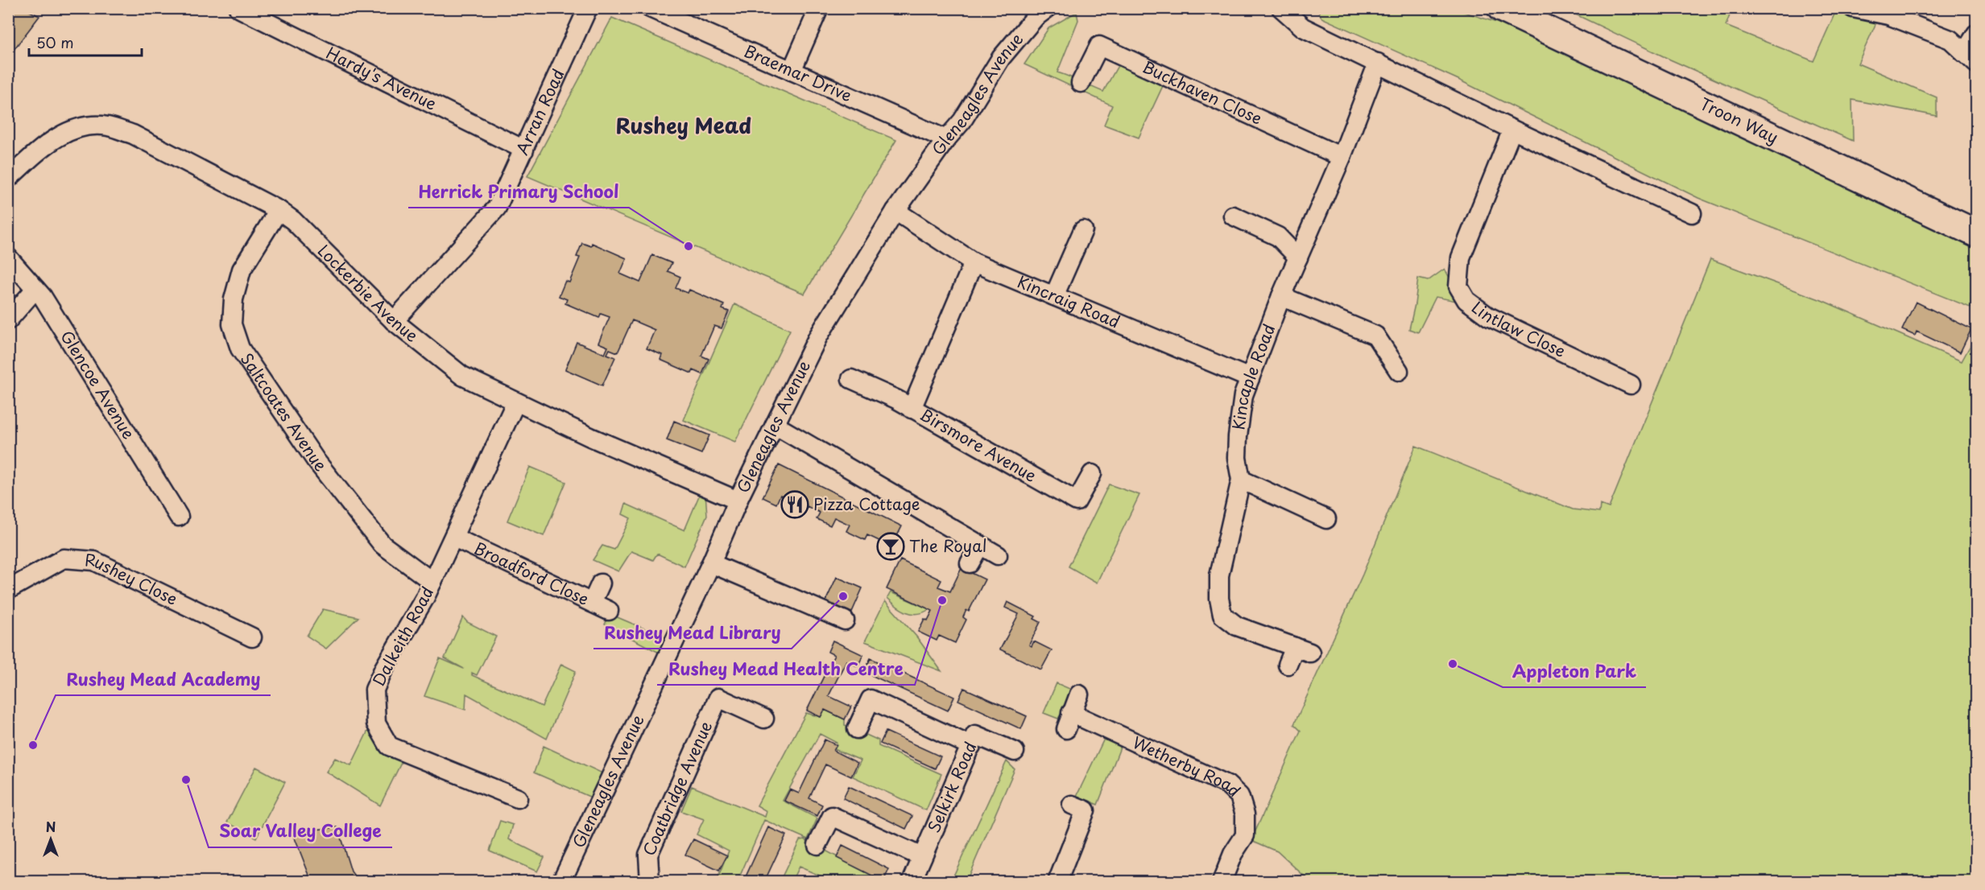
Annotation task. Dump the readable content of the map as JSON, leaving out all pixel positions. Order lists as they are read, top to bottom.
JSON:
{
  "streets": {
    "highway": ["Troon Way"],
    "street": [
      "Braemar Drive",
      "Hardy's Avenue",
      "Buckhaven Close",
      "Gleneagles Avenue",
      "Arran Road",
      "Lockerbie Avenue",
      "Kincraig Road",
      "Lintlaw Close",
      "Kincaple Road",
      "Glencoe Avenue",
      "Saltcoates Avenue",
      "Birsmore Avenue",
      "Broadford Close",
      "Rushey Close",
      "Dalkeith Road",
      "Wetherby Road",
      "Selkirk Road",
      "Coatbridge Avenue"
    ]
  },
  "crossings": [
    ["Braemar Drive", "Gleneagles Avenue"],
    ["Hardy's Avenue", "Arran Road"],
    ["Buckhaven Close", "Kincaple Road"],
    ["Gleneagles Avenue", "Lockerbie Avenue"],
    ["Gleneagles Avenue", "Kincraig Road"],
    ["Arran Road", "Lockerbie Avenue"],
    ["Lockerbie Avenue", "Saltcoates Avenue"],
    ["Lockerbie Avenue", "Dalkeith Road"],
    ["Kincraig Road", "Kincaple Road"],
    ["Saltcoates Avenue", "Dalkeith Road"],
    ["Broadford Close", "Dalkeith Road"]
  ],
  "districts": ["Rushey Mead"],
  "places": {
    "other": [
      "Herrick Primary School",
      "Rushey Mead Library",
      "Rushey Mead Health Centre",
      "Appleton Park",
      "Rushey Mead Academy",
      "Soar Valley College"
    ],
    "restaurant": ["Pizza Cottage"],
    "bar": ["The Royal"]
  },
  "scale_bar": "50 m",
  "north": "top"
}
